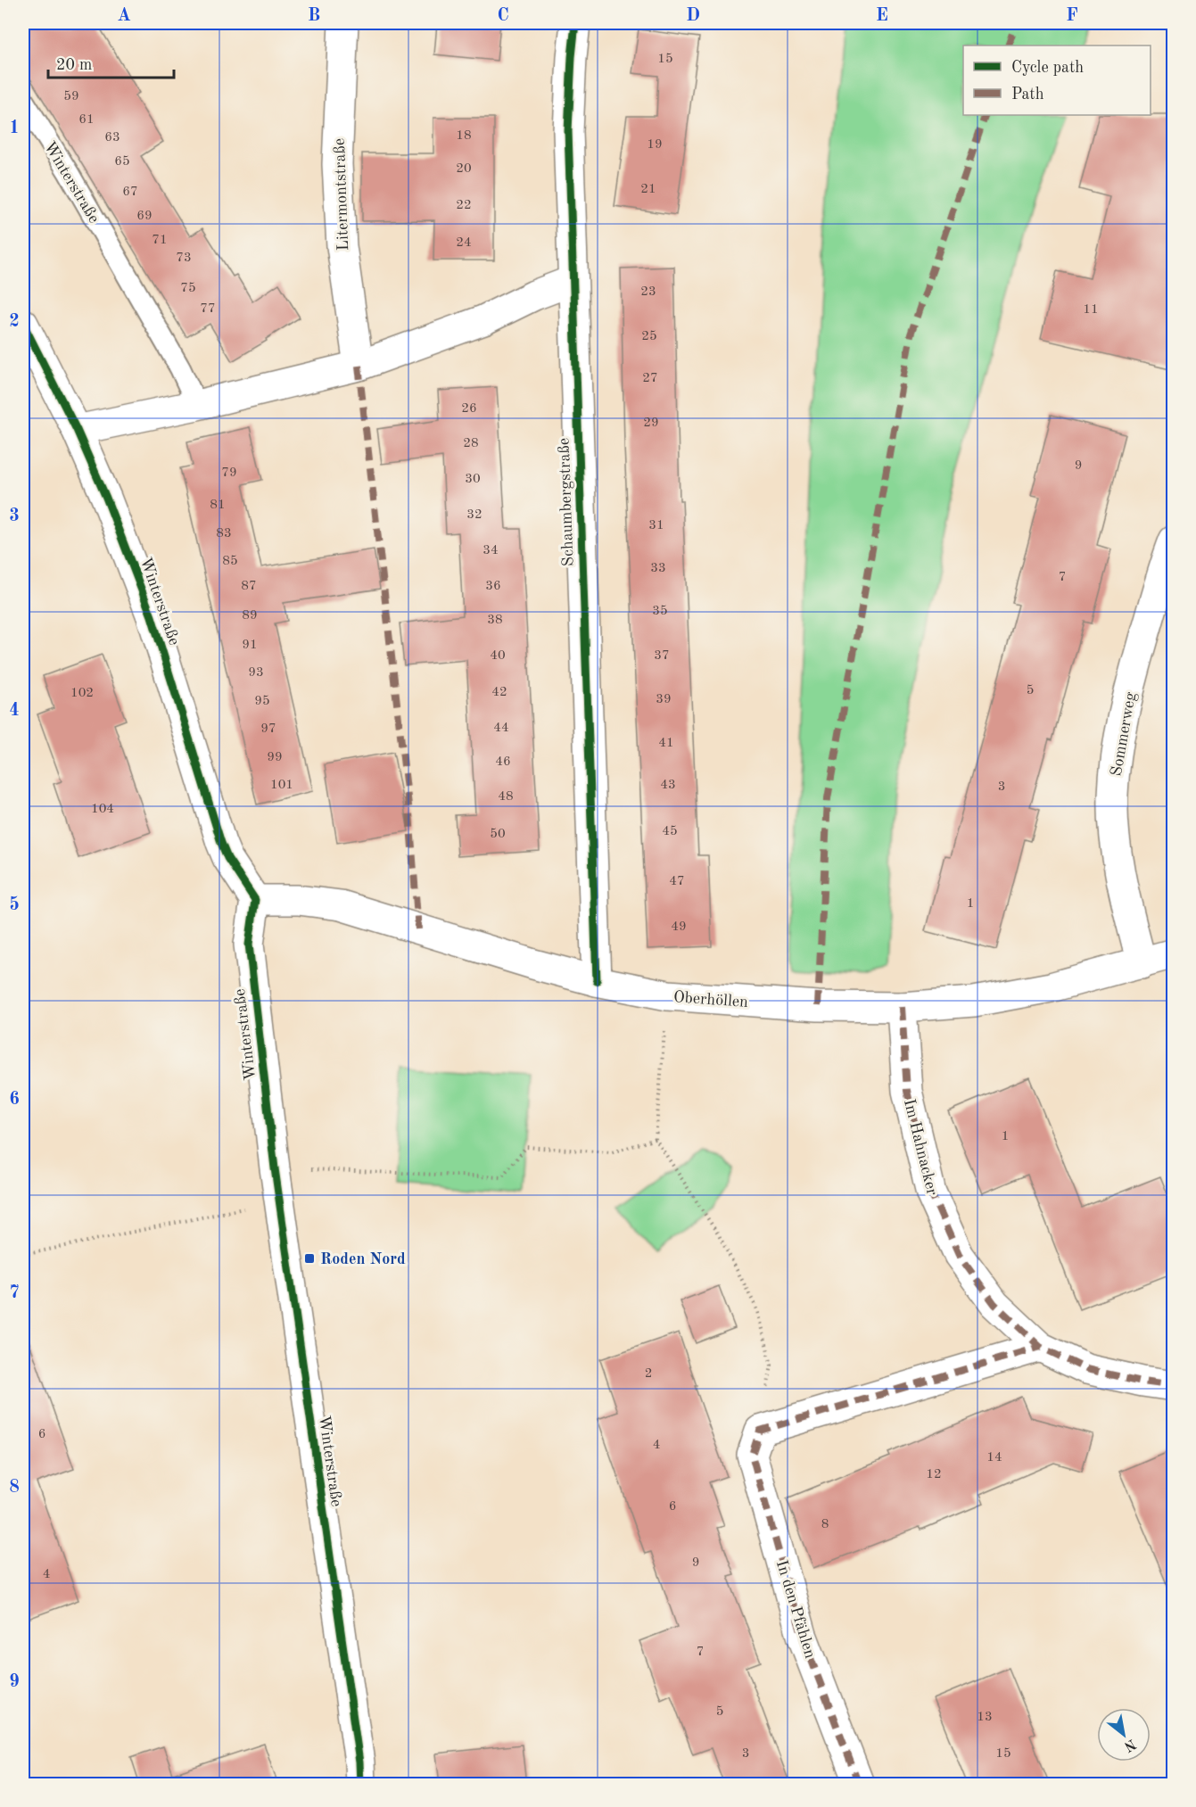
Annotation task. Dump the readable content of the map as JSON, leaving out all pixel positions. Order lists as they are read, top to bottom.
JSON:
{
  "streets": {
    "street": [
      "Winterstraße",
      "Litermontstraße",
      "Schaumbergstraße",
      "Sommerweg",
      "Oberhöllen",
      "Im Hahnacker",
      "In den Pfählen"
    ]
  },
  "crossings": [
    ["Winterstraße", "Oberhöllen"],
    ["Schaumbergstraße", "Oberhöllen"],
    ["Sommerweg", "Oberhöllen"],
    ["Oberhöllen", "Im Hahnacker"]
  ],
  "places": {
    "transit": ["Roden Nord"]
  },
  "house_numbers": [
    "15",
    "59",
    "61",
    "18",
    "63",
    "19",
    "65",
    "20",
    "21",
    "67",
    "22",
    "69",
    "71",
    "24",
    "73",
    "75",
    "23",
    "77",
    "11",
    "25",
    "27",
    "26",
    "29",
    "28",
    "9",
    "79",
    "30",
    "81",
    "32",
    "31",
    "83",
    "34",
    "85",
    "33",
    "7",
    "87",
    "36",
    "35",
    "89",
    "38",
    "91",
    "40",
    "37",
    "93",
    "5",
    "42",
    "102",
    "39",
    "95",
    "44",
    "97",
    "41",
    "99",
    "46",
    "101",
    "43",
    "3",
    "48",
    "104",
    "45",
    "50",
    "47",
    "1",
    "49",
    "1",
    "2",
    "6",
    "4",
    "14",
    "12",
    "6",
    "8",
    "9",
    "4",
    "7",
    "5",
    "13",
    "3",
    "15"
  ],
  "legend": ["Cycle path", "Path"],
  "scale_bar": "20 m",
  "north": "bottom right",
  "grid": {
    "columns": [
      "A",
      "B",
      "C",
      "D",
      "E",
      "F"
    ],
    "rows": [
      "1",
      "2",
      "3",
      "4",
      "5",
      "6",
      "7",
      "8",
      "9"
    ]
  }
}
